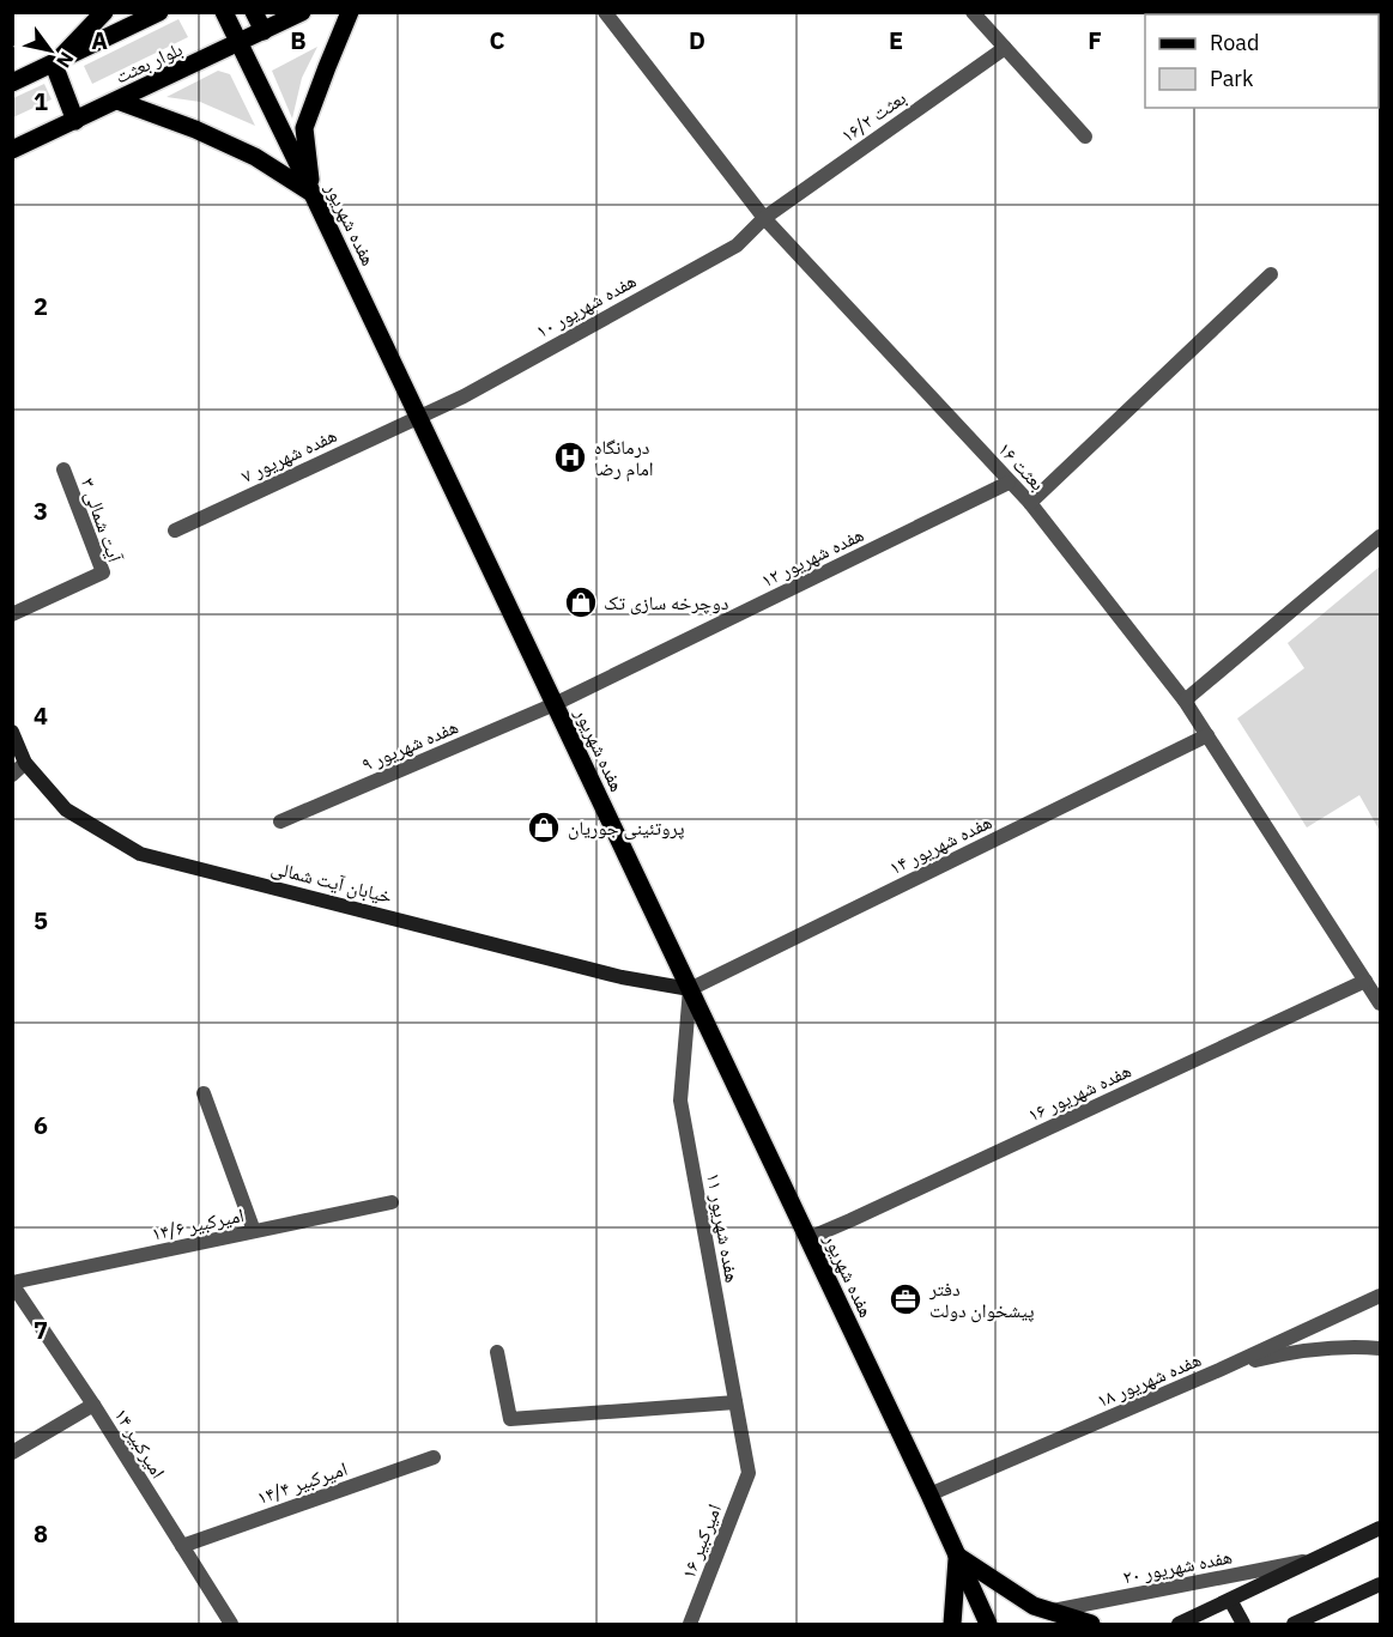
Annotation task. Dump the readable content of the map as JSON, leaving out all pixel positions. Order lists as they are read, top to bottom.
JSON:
{
  "streets": {
    "main road": ["بلوار بعثت", "هفده شهریور"],
    "street": [
      "بعثت ۱۶/۲",
      "هفده شهریور ۱۰",
      "هفده شهریور ۷",
      "بعثت ۱۶",
      "آیت شمالی ۳",
      "هفده شهریور ۱۲",
      "هفده شهریور ۹",
      "هفده شهریور ۱۴",
      "خیابان آیت شمالی",
      "هفده شهریور ۱۶",
      "امیرکبیر ۱۴/۶",
      "هفده شهریور ۱۱",
      "هفده شهریور ۱۸",
      "امیرکبیر ۱۴",
      "امیرکبیر ۱۴/۴",
      "امیرکبیر ۱۶",
      "هفده شهریور ۲۰"
    ]
  },
  "crossings": [
    ["بلوار بعثت", "هفده شهریور"],
    ["بعثت ۱۶/۲", "هفده شهریور ۱۰"],
    ["بعثت ۱۶/۲", "بعثت ۱۶"],
    ["هفده شهریور", "هفده شهریور ۱۰"],
    ["هفده شهریور", "هفده شهریور ۷"],
    ["هفده شهریور", "هفده شهریور ۱۲"],
    ["هفده شهریور", "هفده شهریور ۹"],
    ["هفده شهریور", "هفده شهریور ۱۴"],
    ["هفده شهریور", "خیابان آیت شمالی"],
    ["هفده شهریور", "هفده شهریور ۱۶"],
    ["هفده شهریور", "هفده شهریور ۱۱"],
    ["هفده شهریور", "هفده شهریور ۱۸"],
    ["هفده شهریور ۱۰", "هفده شهریور ۷"],
    ["هفده شهریور ۱۰", "بعثت ۱۶"],
    ["بعثت ۱۶", "هفده شهریور ۱۲"],
    ["بعثت ۱۶", "هفده شهریور ۱۴"],
    ["بعثت ۱۶", "هفده شهریور ۱۶"],
    ["هفده شهریور ۱۲", "هفده شهریور ۹"],
    ["هفده شهریور ۱۴", "خیابان آیت شمالی"],
    ["هفده شهریور ۱۴", "هفده شهریور ۱۱"],
    ["خیابان آیت شمالی", "هفده شهریور ۱۱"],
    ["امیرکبیر ۱۴/۶", "امیرکبیر ۱۴"],
    ["هفده شهریور ۱۱", "امیرکبیر ۱۶"],
    ["امیرکبیر ۱۴", "امیرکبیر ۱۴/۴"]
  ],
  "places": {
    "hospital": ["درمانگاه امام رضا"],
    "shop": ["دوچرخه سازی تک", "پروتئینی جوریان"],
    "office": ["دفتر پیشخوان دولت"]
  },
  "legend": ["Road", "Park"],
  "north": "bottom right",
  "grid": {
    "columns": [
      "A",
      "B",
      "C",
      "D",
      "E",
      "F"
    ],
    "rows": [
      "1",
      "2",
      "3",
      "4",
      "5",
      "6",
      "7",
      "8"
    ]
  }
}
